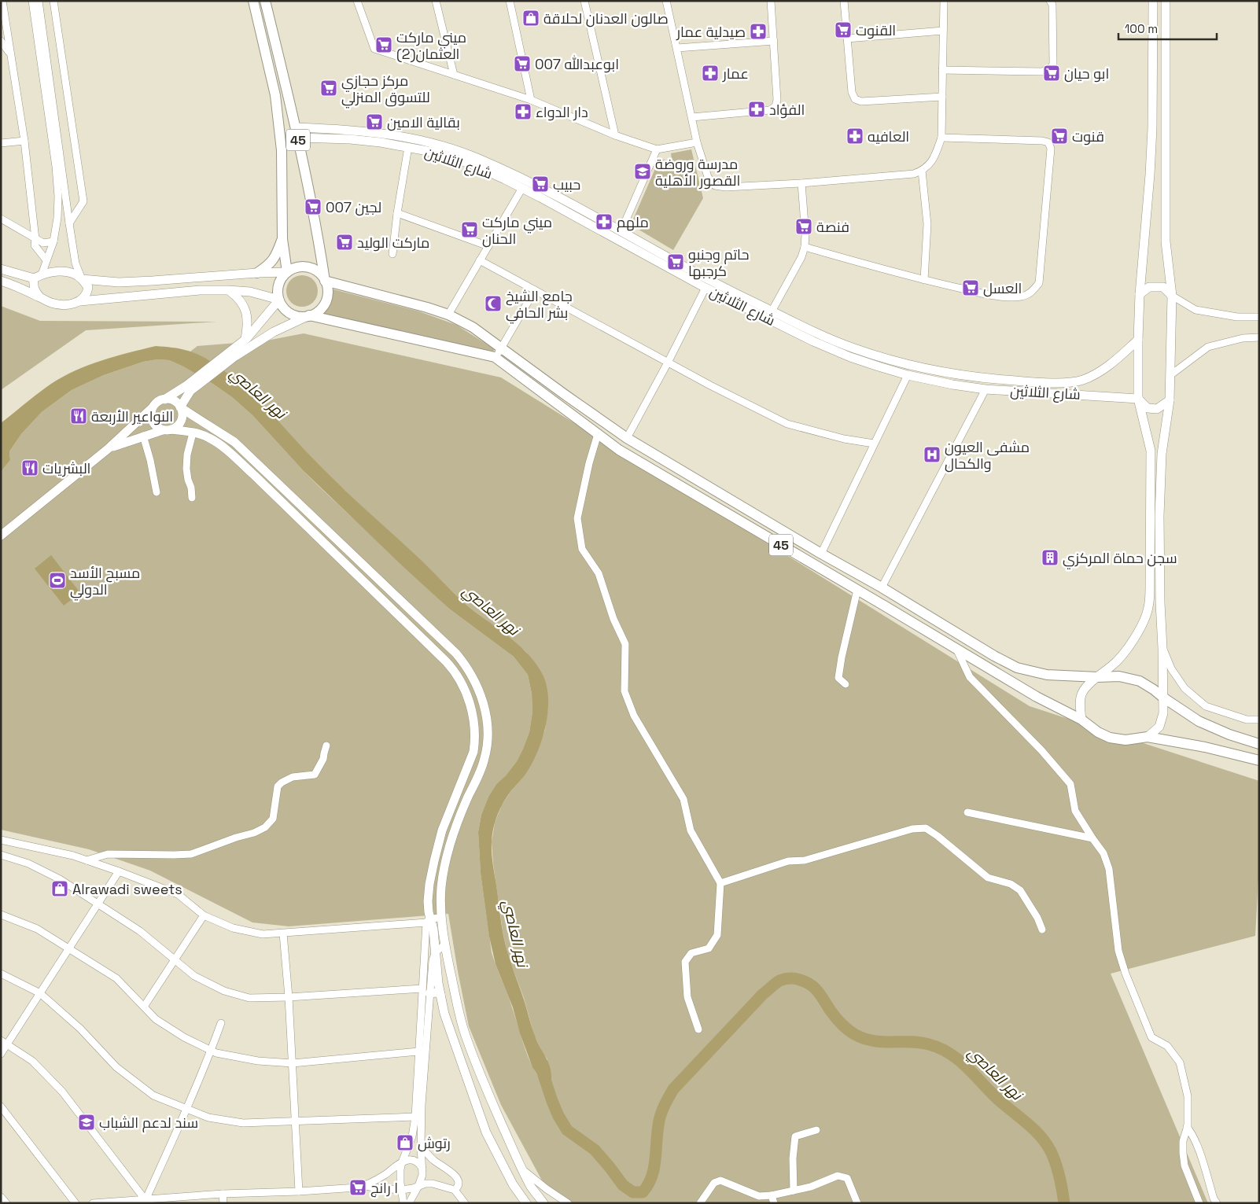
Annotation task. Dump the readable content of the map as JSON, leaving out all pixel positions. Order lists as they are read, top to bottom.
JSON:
{
  "streets": {
    "highway": ["45"],
    "main road": ["شارع الثلاثين"]
  },
  "crossings": [
    ["45", "شارع الثلاثين"]
  ],
  "water": ["نهر العاصي"],
  "places": {
    "shop": ["صالون العدنان لحلاقة", "Alrawadi sweets", "رتوش"],
    "supermarket": [
      "القنوت",
      "ميني ماركت العثمان(2)",
      "ابوعبدالله 007",
      "ابو حيان",
      "مركز حجازي للتسوق المنزلي",
      "بقالية الامين",
      "قنوت",
      "حبيب",
      "لجين 007",
      "فنصة",
      "ميني ماركت الحنان",
      "ماركت الوليد",
      "حاتم وجنبو كرجبها",
      "العسل",
      "ا رانج"
    ],
    "pharmacy": [
      "صيدلية عمار",
      "عمار",
      "الفؤاد",
      "دار الدواء",
      "العافيه",
      "ملهم"
    ],
    "school or university": ["مدرسة وروضة القصور الأهلية", "سند لدعم الشباب"],
    "mosque": ["جامع الشيخ بشر الحافي"],
    "restaurant": ["النواعير الأربعة", "البشريات"],
    "hospital": ["مشفى العيون والكحال"],
    "building": ["سجن حماة المركزي"],
    "sports": ["مسبح الأسد الدولي"]
  },
  "scale_bar": "100 m"
}
